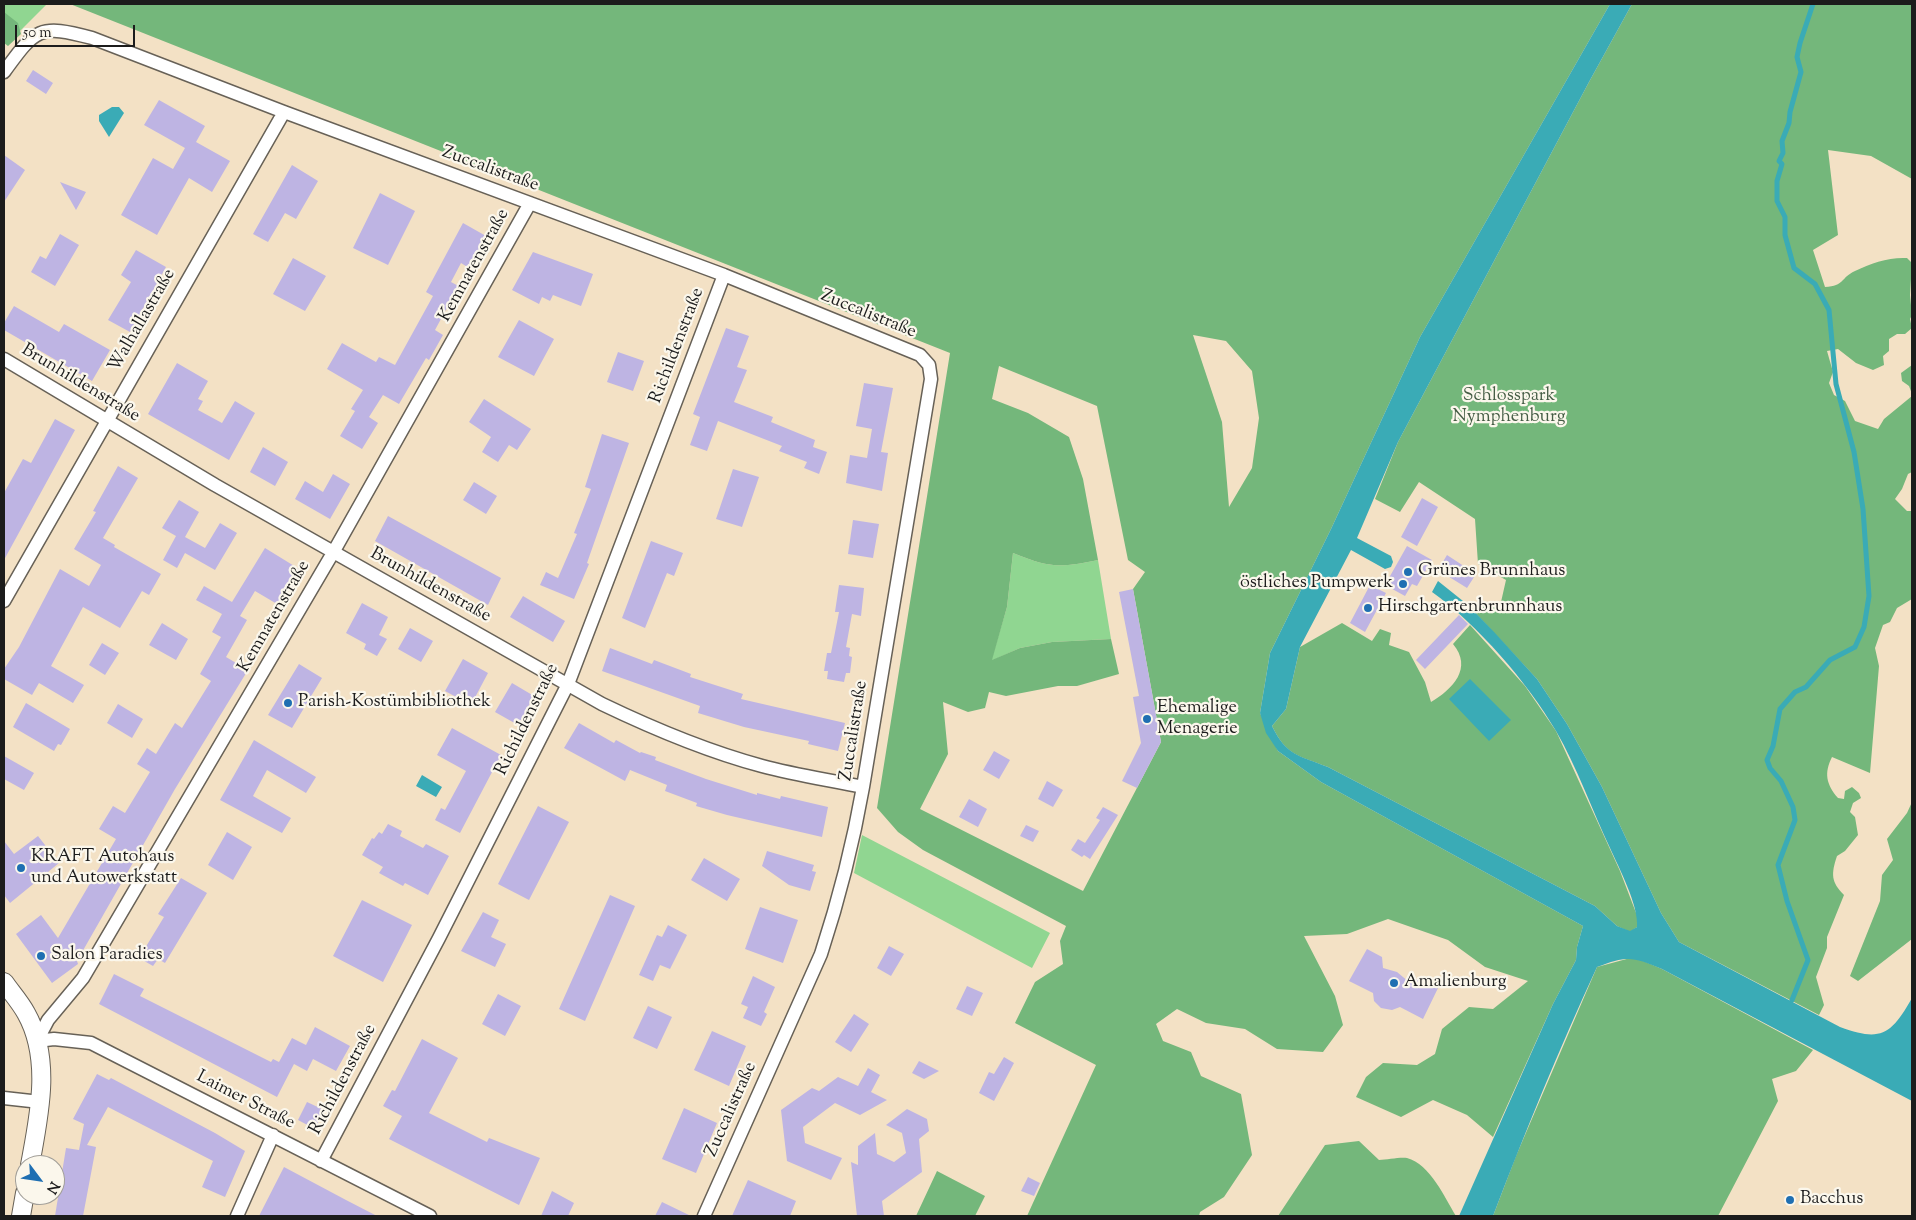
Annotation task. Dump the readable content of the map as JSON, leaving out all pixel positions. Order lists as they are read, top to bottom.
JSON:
{
  "streets": {
    "street": [
      "Zuccalistraße",
      "Kemnatenstraße",
      "Walhallastraße",
      "Richildenstraße",
      "Brunhildenstraße",
      "Laimer Straße"
    ]
  },
  "crossings": [
    ["Zuccalistraße", "Kemnatenstraße"],
    ["Zuccalistraße", "Walhallastraße"],
    ["Zuccalistraße", "Richildenstraße"],
    ["Zuccalistraße", "Brunhildenstraße"],
    ["Kemnatenstraße", "Brunhildenstraße"],
    ["Kemnatenstraße", "Laimer Straße"],
    ["Walhallastraße", "Brunhildenstraße"],
    ["Richildenstraße", "Brunhildenstraße"],
    ["Richildenstraße", "Laimer Straße"]
  ],
  "parks": ["Schlosspark Nymphenburg"],
  "places": [
    "Grünes Brunnhaus",
    "östliches Pumpwerk",
    "Hirschgartenbrunnhaus",
    "Parish-Kostümbibliothek",
    "Ehemalige Menagerie",
    "KRAFT Autohaus und Autowerkstatt",
    "Salon Paradies",
    "Amalienburg",
    "Bacchus"
  ],
  "scale_bar": "50 m",
  "north": "bottom right"
}
